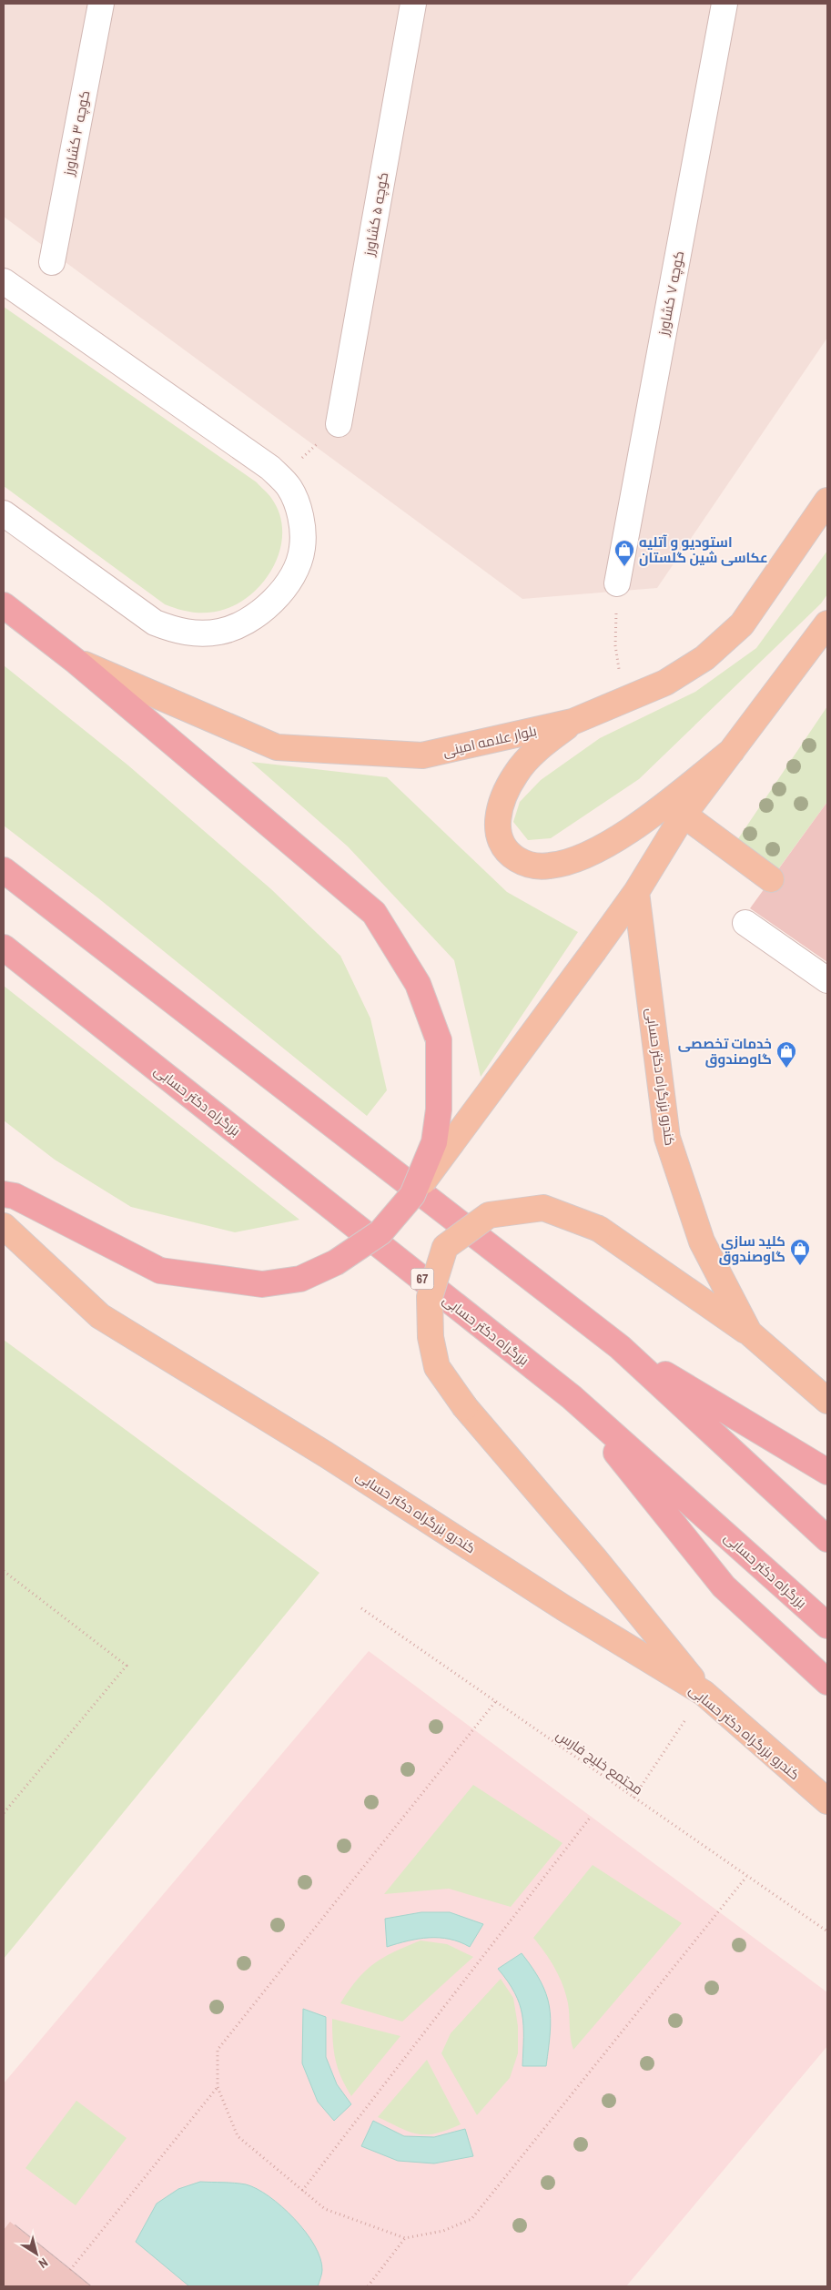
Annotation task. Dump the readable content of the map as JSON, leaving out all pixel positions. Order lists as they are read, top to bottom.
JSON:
{
  "streets": {
    "highway": ["بزرگراه دکتر حسابی", "67"],
    "main road": ["بلوار علامه امینی", "کندرو بزرگراه دکتر حسابی"],
    "street": ["کوچه ۳ کشاورز", "کوچه ۵ کشاورز", "کوچه ۷ کشاورز"],
    "path": ["مجتمع خلیج فارس"]
  },
  "places": {
    "shop": ["استودیو و آتلیه عکاسی شین گلستان", "خدمات تخصصی گاوصندوق", "کلید سازی گاوصندوق"]
  },
  "north": "bottom right"
}
